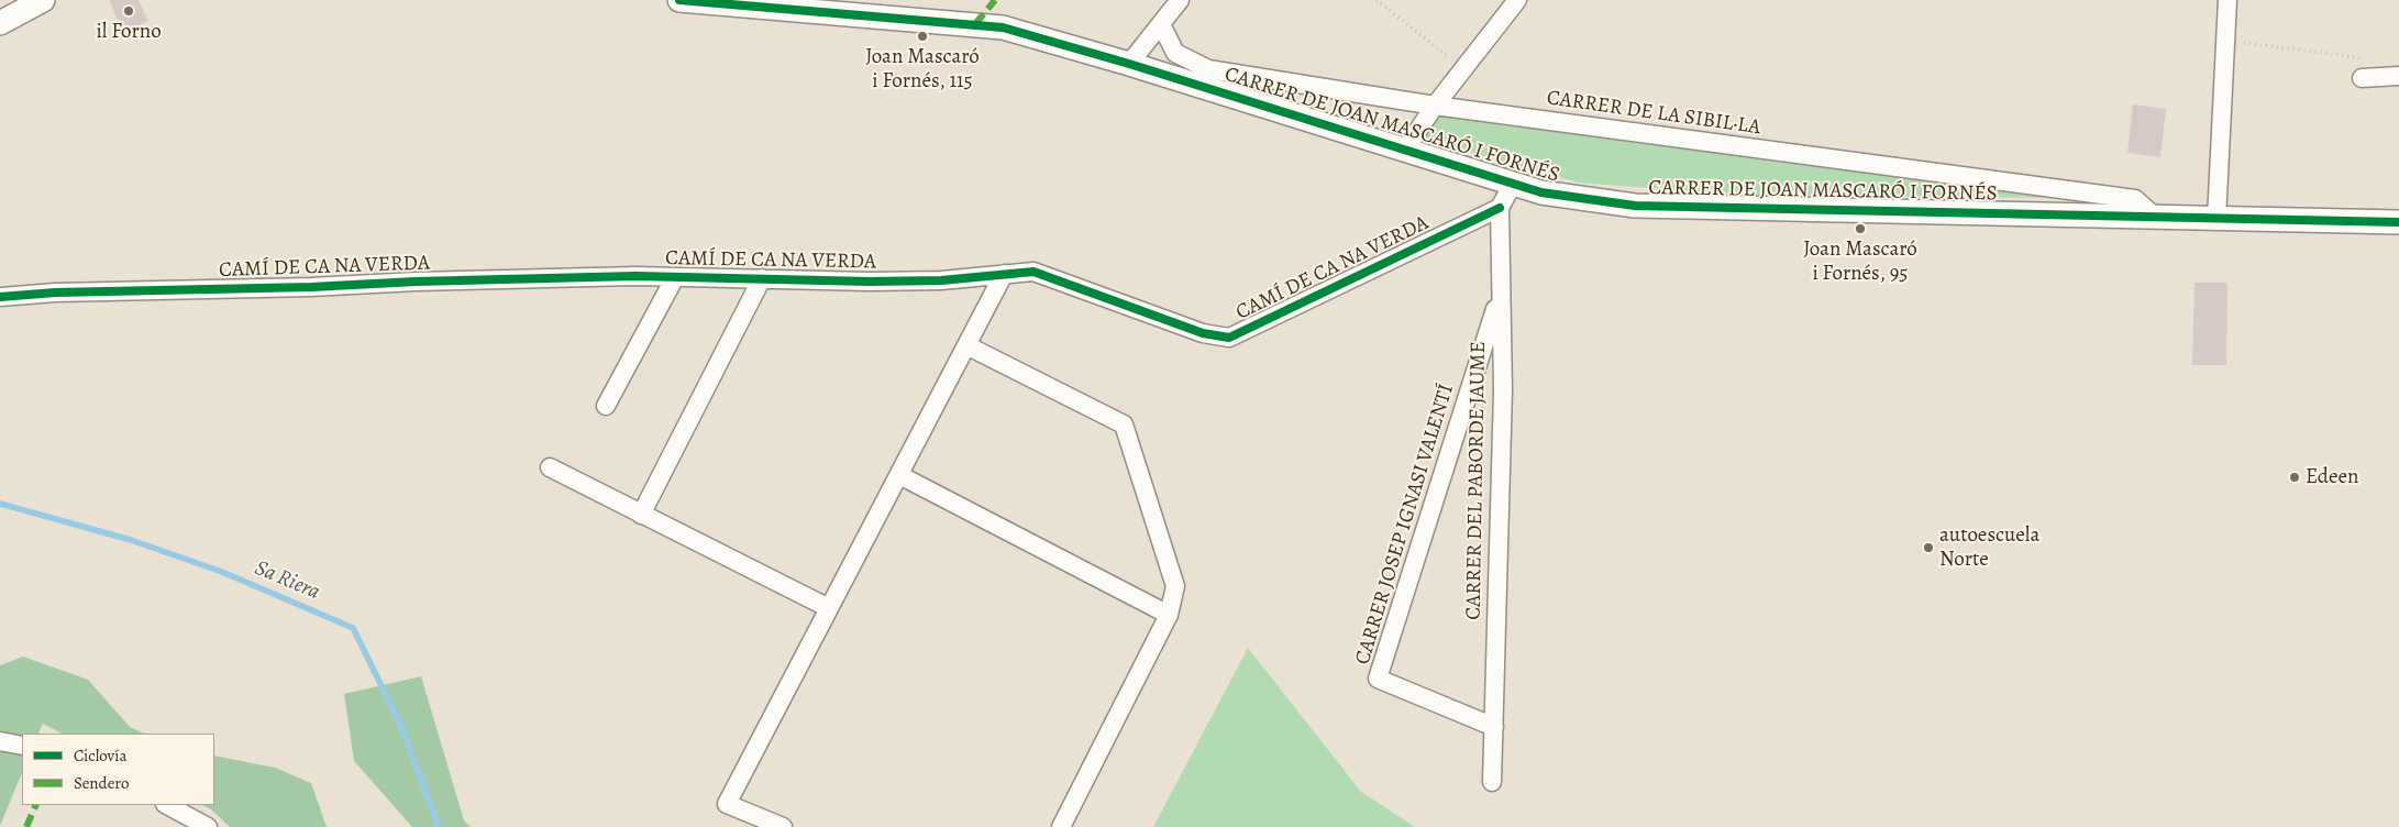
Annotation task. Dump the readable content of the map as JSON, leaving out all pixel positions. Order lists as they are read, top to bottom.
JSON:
{
  "streets": {
    "street": [
      "CARRER DE LA SIBIL·LA",
      "CARRER DE JOAN MASCARÓ I FORNÉS",
      "CAMÍ DE CA NA VERDA",
      "CARRER DEL PABORDE JAUME",
      "CARRER JOSEP IGNASI VALENTÍ"
    ]
  },
  "crossings": [
    ["CARRER DE LA SIBIL·LA", "CARRER DE JOAN MASCARÓ I FORNÉS"],
    ["CARRER DE JOAN MASCARÓ I FORNÉS", "CARRER DEL PABORDE JAUME"],
    ["CAMÍ DE CA NA VERDA", "CARRER DEL PABORDE JAUME"],
    ["CARRER DEL PABORDE JAUME", "CARRER JOSEP IGNASI VALENTÍ"]
  ],
  "water": ["Sa Riera"],
  "places": [
    "il Forno",
    "Joan Mascaró i Fornés, 115",
    "Joan Mascaró i Fornés, 95",
    "Edeen",
    "autoescuela Norte"
  ],
  "legend": ["Ciclovía", "Sendero"]
}
